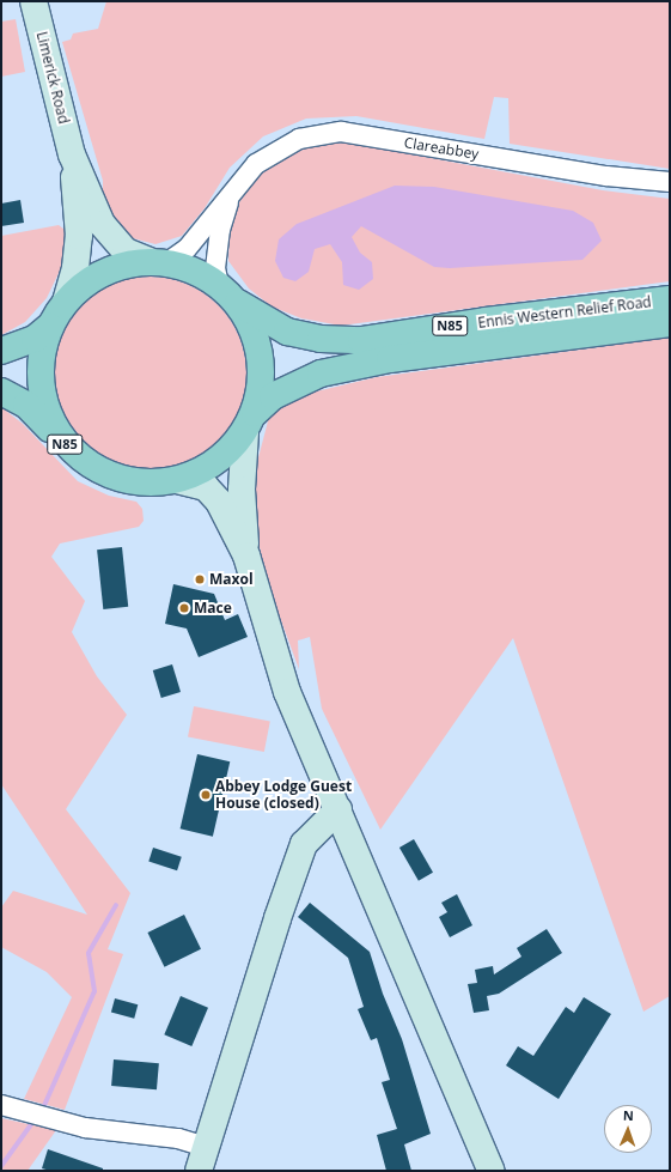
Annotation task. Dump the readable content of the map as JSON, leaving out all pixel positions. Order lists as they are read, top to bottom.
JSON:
{
  "streets": {
    "main road": ["Limerick Road", "Ennis Western Relief Road", "N85"],
    "street": ["Clareabbey"]
  },
  "crossings": [
    ["Clareabbey", "N85"],
    ["Ennis Western Relief Road", "N85"]
  ],
  "places": ["Maxol", "Mace", "Abbey Lodge Guest House (closed)"],
  "north": "top"
}
